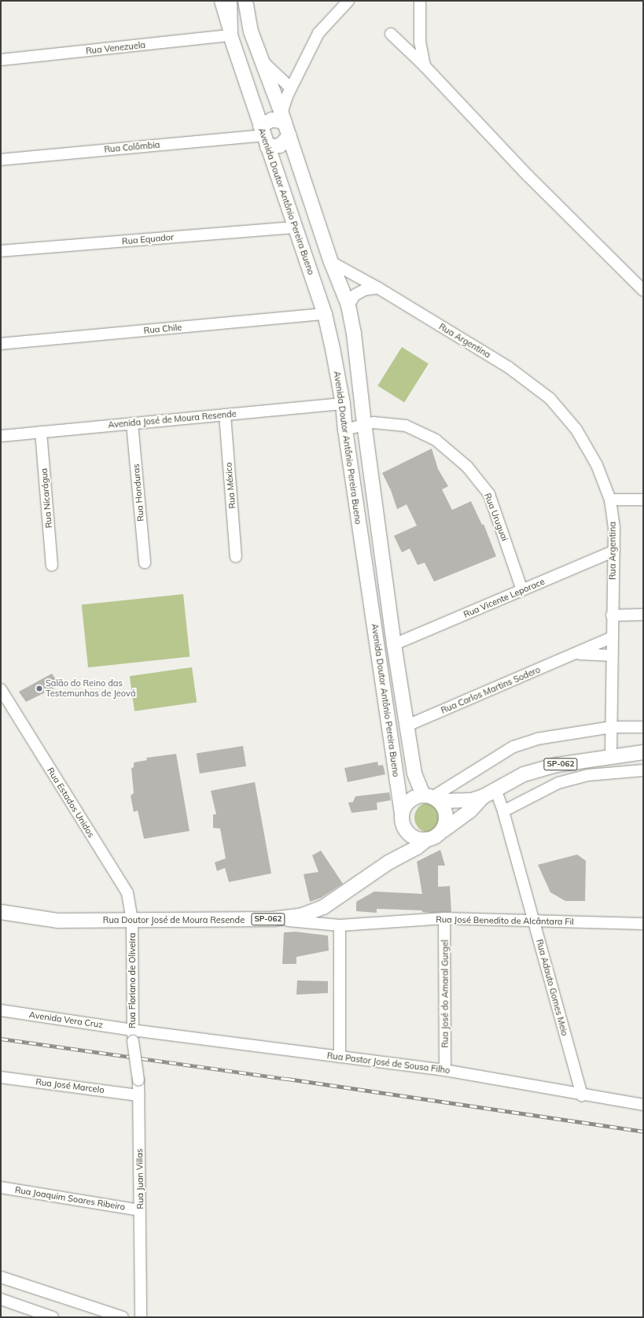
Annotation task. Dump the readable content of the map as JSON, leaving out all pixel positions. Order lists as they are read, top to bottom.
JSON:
{
  "streets": {
    "main road": ["Avenida Doutor Antônio Pereira Bueno", "SP-062", "Rua Doutor José de Moura Resende"],
    "street": [
      "Rua Venezuela",
      "Rua Colômbia",
      "Rua Equador",
      "Rua Chile",
      "Rua Argentina",
      "Avenida José de Moura Resende",
      "Rua México",
      "Rua Honduras",
      "Rua Nicarágua",
      "Rua Uruguai",
      "Rua Vicente Leporace",
      "Rua Carlos Martins Sodero",
      "Rua Estados Unidos",
      "Rua José Benedito de Alcântara Fil",
      "Rua Floriano de Oliveira",
      "Rua Adauto Gomes Meio",
      "Rua José do Amaral Gurgel",
      "Avenida Vera Cruz",
      "Rua Pastor José de Sousa Filho",
      "Rua José Marcelo",
      "Rua Juan Villas",
      "Rua Joaquim Soares Ribeiro"
    ]
  },
  "crossings": [
    ["Rua Venezuela", "Avenida Doutor Antônio Pereira Bueno"],
    ["Rua Colômbia", "Avenida Doutor Antônio Pereira Bueno"],
    ["Avenida Doutor Antônio Pereira Bueno", "Rua Equador"],
    ["Avenida Doutor Antônio Pereira Bueno", "Rua Chile"],
    ["Avenida Doutor Antônio Pereira Bueno", "Rua Argentina"],
    ["Avenida Doutor Antônio Pereira Bueno", "Avenida José de Moura Resende"],
    ["Avenida Doutor Antônio Pereira Bueno", "Rua Uruguai"],
    ["Avenida Doutor Antônio Pereira Bueno", "Rua Vicente Leporace"],
    ["Avenida Doutor Antônio Pereira Bueno", "Rua Carlos Martins Sodero"],
    ["Avenida Doutor Antônio Pereira Bueno", "SP-062"],
    ["Avenida Doutor Antônio Pereira Bueno", "Rua Doutor José de Moura Resende"],
    ["Rua Argentina", "Rua Vicente Leporace"],
    ["Rua Argentina", "Rua Carlos Martins Sodero"],
    ["Rua Argentina", "SP-062"],
    ["Avenida José de Moura Resende", "Rua México"],
    ["Avenida José de Moura Resende", "Rua Honduras"],
    ["Avenida José de Moura Resende", "Rua Nicarágua"],
    ["Rua Uruguai", "Rua Vicente Leporace"],
    ["SP-062", "Rua Doutor José de Moura Resende"],
    ["SP-062", "Rua Adauto Gomes Meio"],
    ["Rua Estados Unidos", "Rua Doutor José de Moura Resende"],
    ["Rua Estados Unidos", "Rua Floriano de Oliveira"],
    ["Rua Doutor José de Moura Resende", "Rua José Benedito de Alcântara Fil"],
    ["Rua Doutor José de Moura Resende", "Rua Floriano de Oliveira"],
    ["Rua José Benedito de Alcântara Fil", "Rua Adauto Gomes Meio"],
    ["Rua José Benedito de Alcântara Fil", "Rua José do Amaral Gurgel"],
    ["Rua Floriano de Oliveira", "Avenida Vera Cruz"],
    ["Rua Floriano de Oliveira", "Rua Pastor José de Sousa Filho"],
    ["Rua Floriano de Oliveira", "Rua Juan Villas"],
    ["Rua Adauto Gomes Meio", "Rua Pastor José de Sousa Filho"],
    ["Rua José do Amaral Gurgel", "Rua Pastor José de Sousa Filho"],
    ["Avenida Vera Cruz", "Rua Pastor José de Sousa Filho"],
    ["Rua José Marcelo", "Rua Juan Villas"],
    ["Rua Juan Villas", "Rua Joaquim Soares Ribeiro"]
  ],
  "places": ["Salão do Reino das Testemunhas de Jeová"]
}
